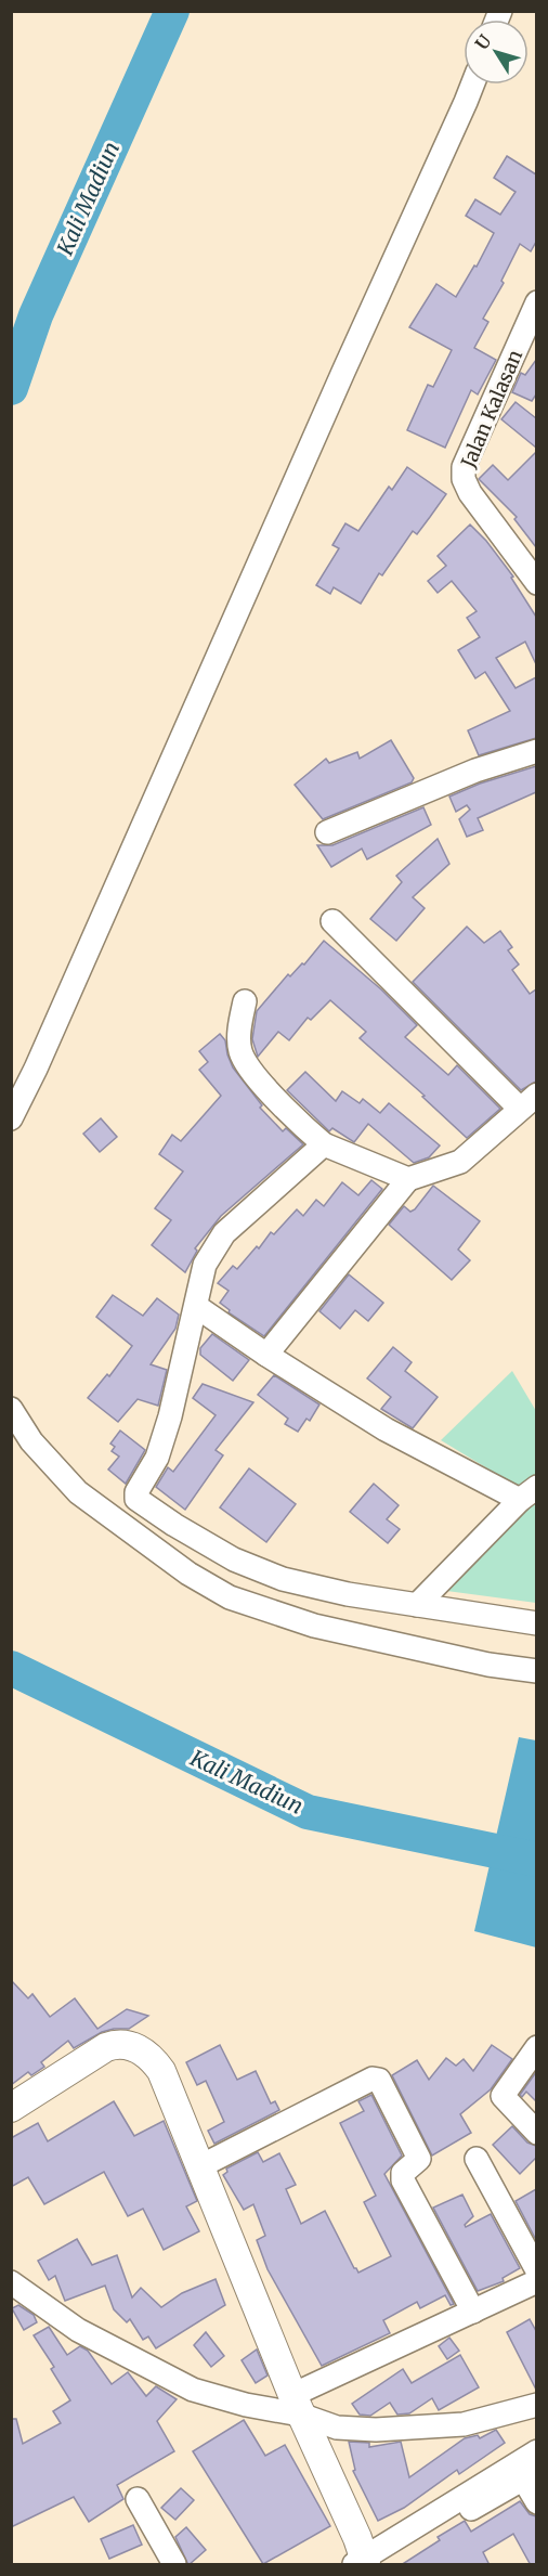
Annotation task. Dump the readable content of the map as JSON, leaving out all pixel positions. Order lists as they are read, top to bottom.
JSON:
{
  "streets": {
    "street": ["Jalan Kalasan"]
  },
  "water": ["Kali Madiun"],
  "north": "top left"
}
